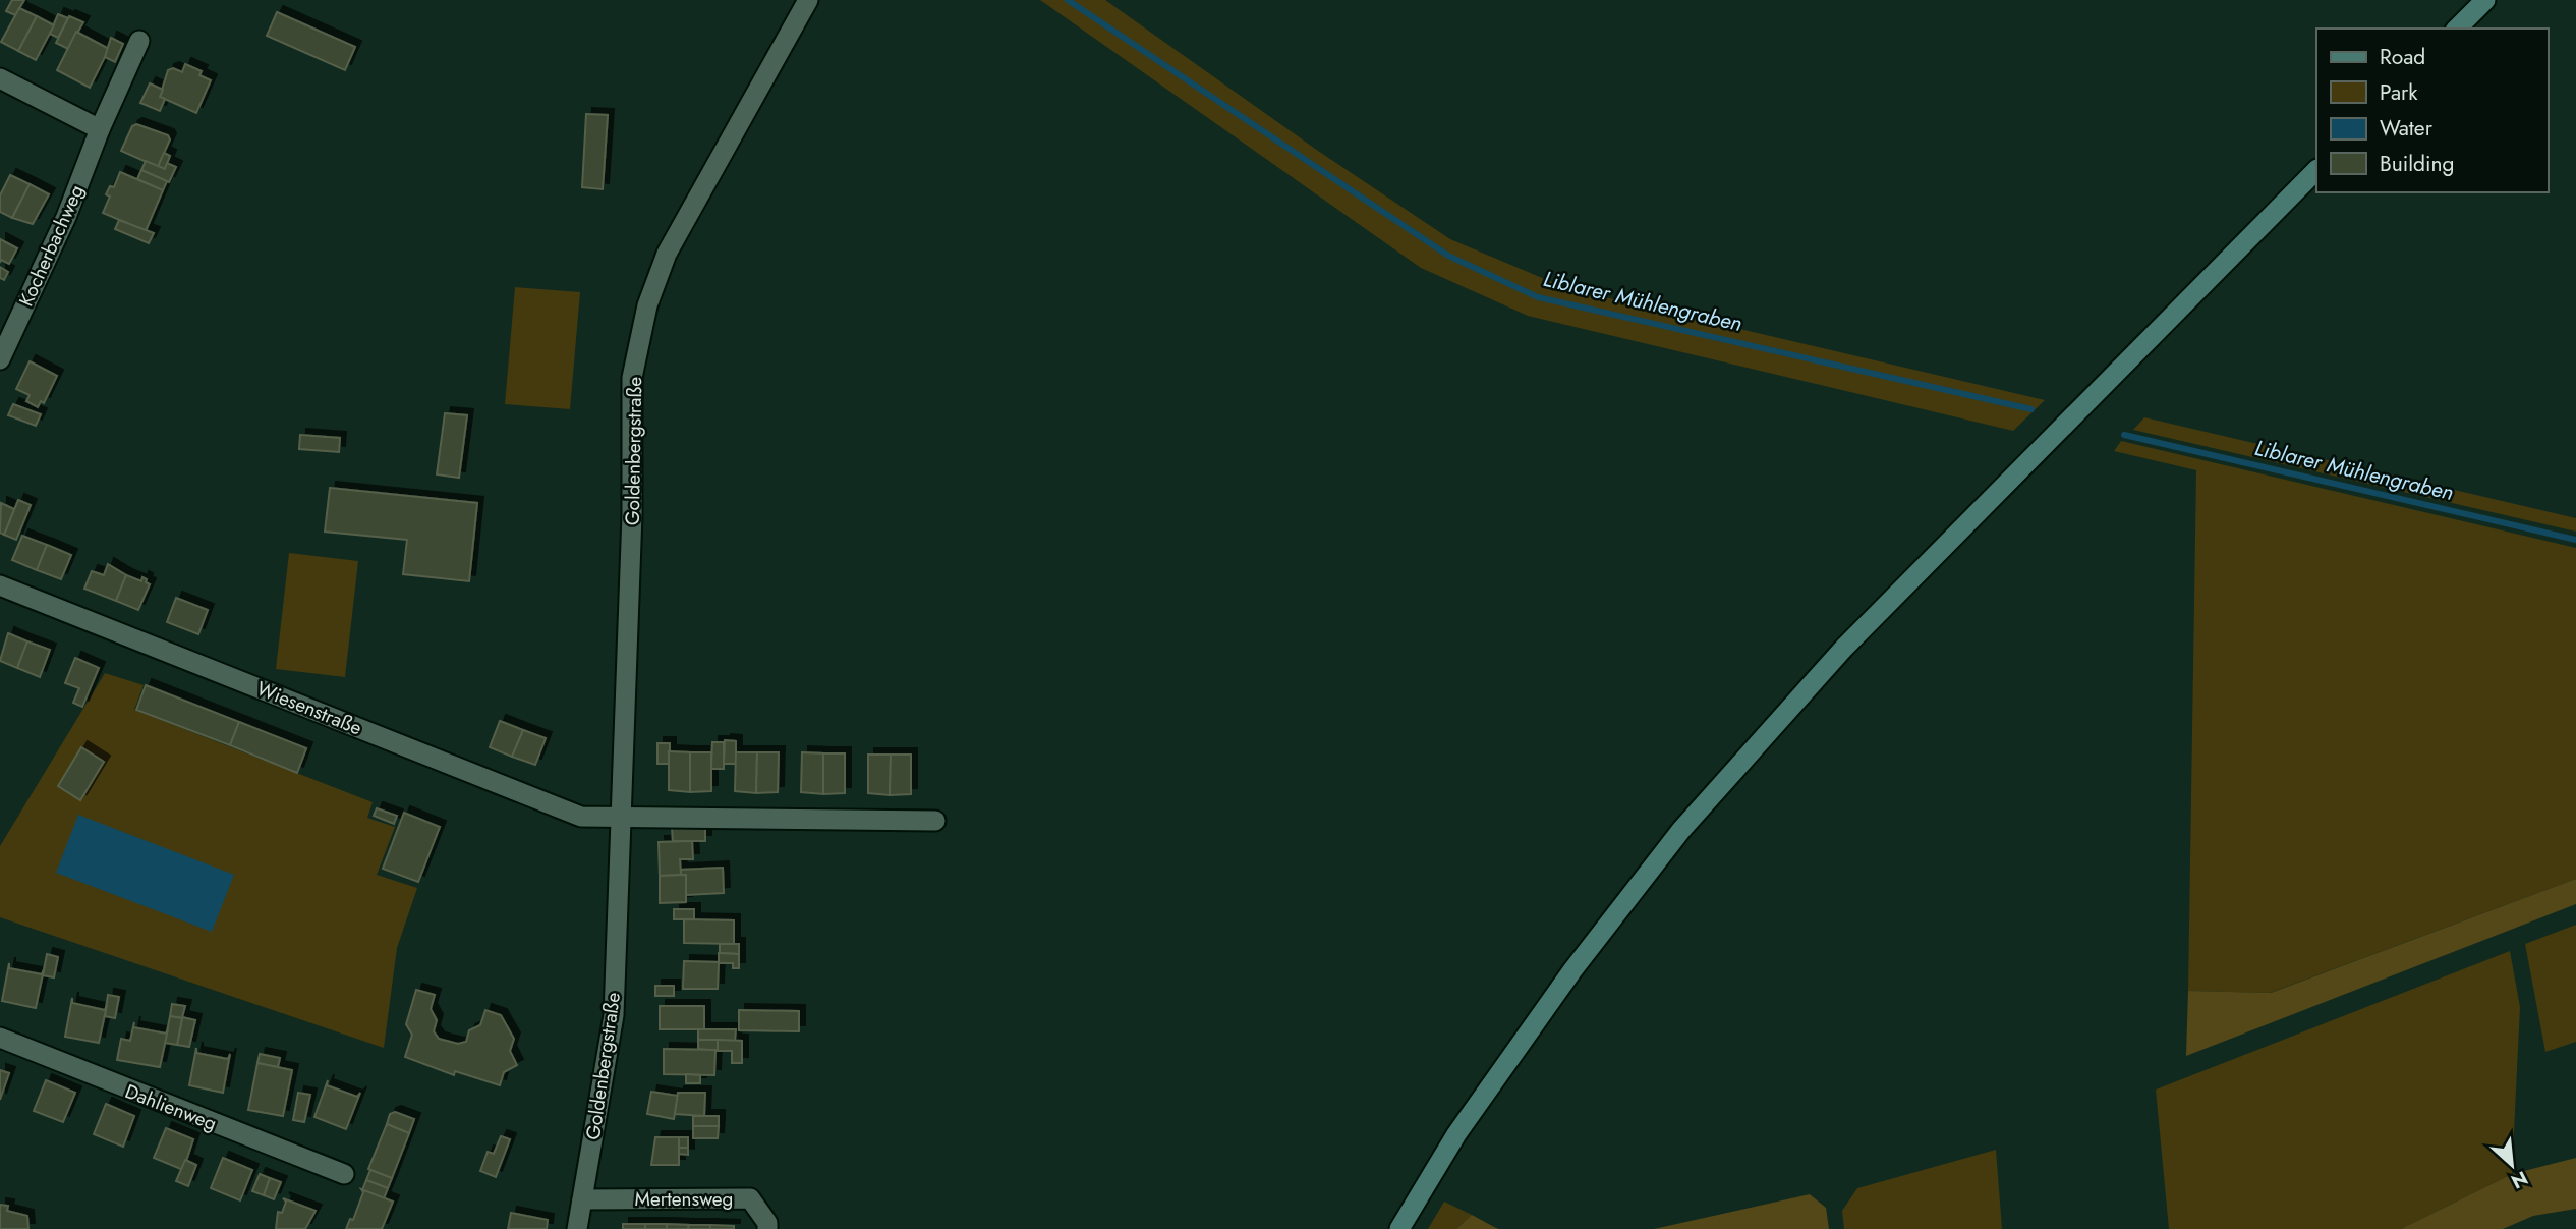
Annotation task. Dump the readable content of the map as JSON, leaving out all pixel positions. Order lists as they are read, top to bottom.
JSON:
{
  "streets": {
    "street": [
      "Kocherbachweg",
      "Goldenbergstraße",
      "Wiesenstraße",
      "Dahlienweg",
      "Mertensweg"
    ]
  },
  "crossings": [
    ["Goldenbergstraße", "Wiesenstraße"],
    ["Goldenbergstraße", "Mertensweg"]
  ],
  "water": ["Liblarer Mühlengraben"],
  "legend": [
    "Road",
    "Park",
    "Water",
    "Building"
  ],
  "north": "bottom right"
}
